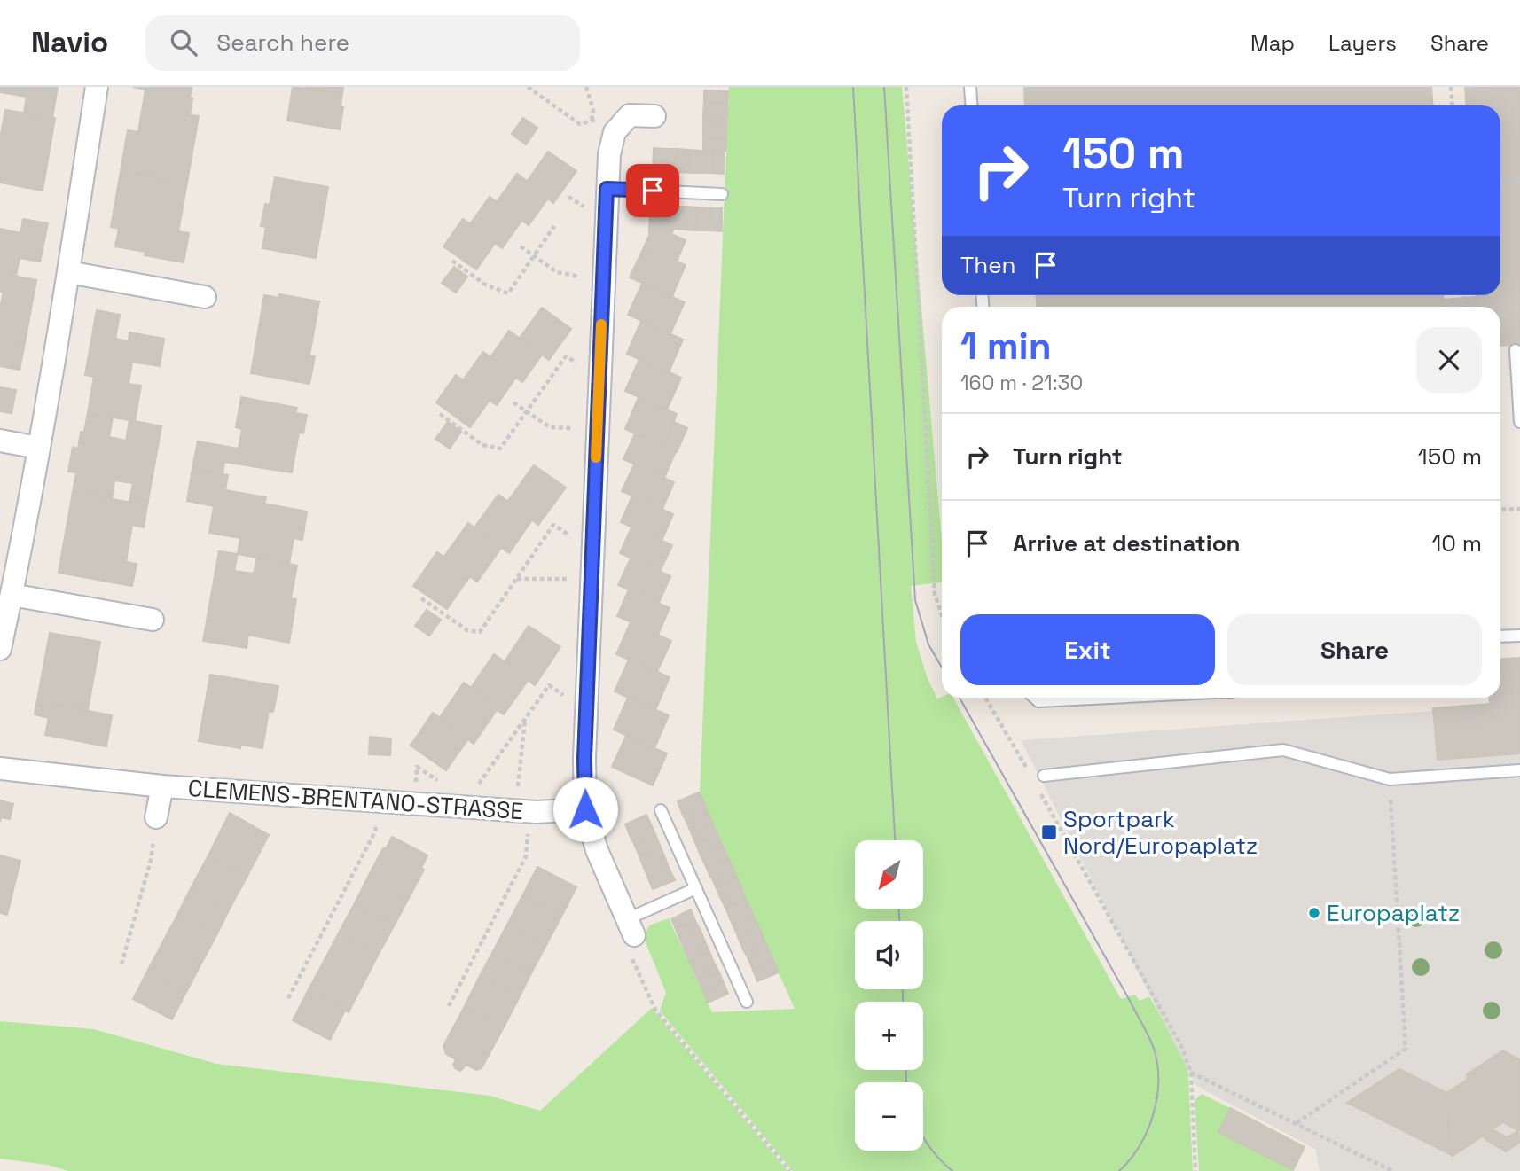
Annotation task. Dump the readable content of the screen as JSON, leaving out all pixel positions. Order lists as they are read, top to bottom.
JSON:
{
  "streets": {
    "street": ["CLEMENS-BRENTANO-STRASSE"]
  },
  "places": {
    "transit": ["Sportpark Nord/Europaplatz"],
    "other": ["Europaplatz"]
  },
  "north": "bottom left",
  "page": {
    "header": "Navio",
    "search": "Search here",
    "nav": ["Map", "Layers", "Share"],
    "turn": ["150 m", "Turn right"],
    "then": "Then",
    "heading": ["1 min", "160 m · 21:30"],
    "list": [
      {
        "name": "Turn right",
        "value": "150 m"
      },
      {
        "name": "Arrive at destination",
        "value": "10 m"
      }
    ],
    "buttons": ["Exit", "Share"],
    "map_buttons": ["+", "−"]
  }
}
